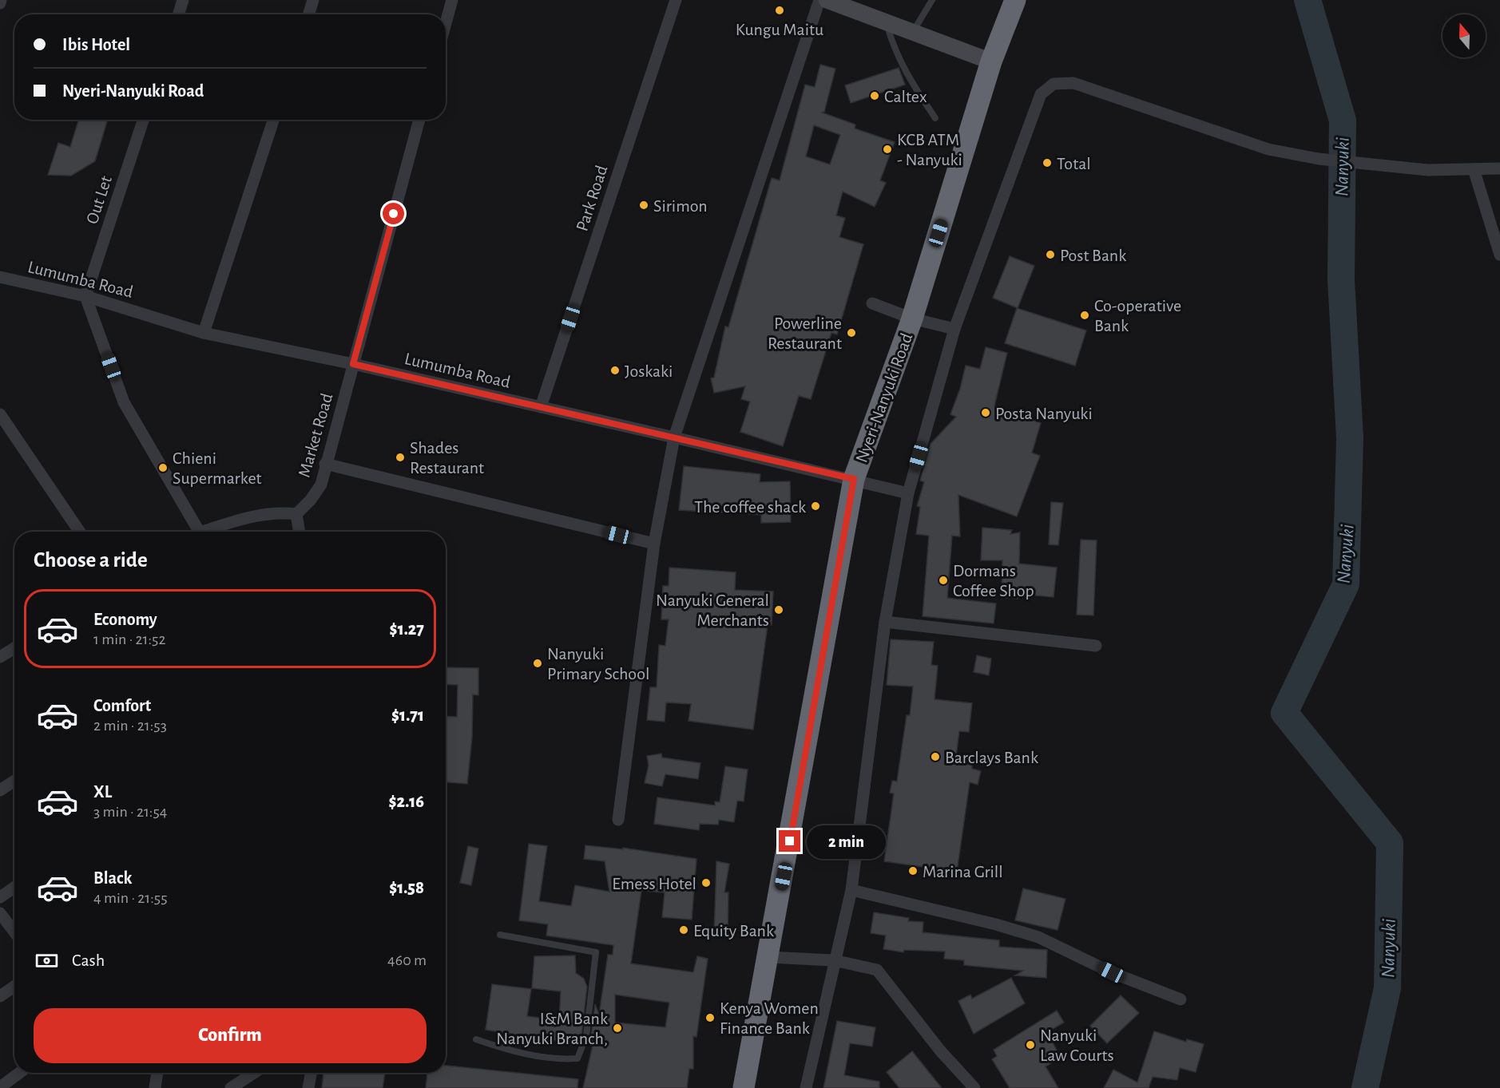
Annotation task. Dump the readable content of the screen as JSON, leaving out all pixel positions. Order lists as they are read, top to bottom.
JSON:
{
  "streets": {
    "highway": ["Nyeri-Nanyuki Road"],
    "street": [
      "Park Road",
      "Out Let",
      "Lumumba Road",
      "Market Road"
    ]
  },
  "crossings": [
    ["Park Road", "Lumumba Road"],
    ["Out Let", "Lumumba Road"],
    ["Lumumba Road", "Nyeri-Nanyuki Road"],
    ["Lumumba Road", "Market Road"]
  ],
  "water": ["Nanyuki"],
  "places": [
    "Kungu Maitu",
    "Caltex",
    "KCB ATM - Nanyuki",
    "Total",
    "Sirimon",
    "Post Bank",
    "Co-operative Bank",
    "Powerline Restaurant",
    "Joskaki",
    "Posta Nanyuki",
    "Shades Restaurant",
    "Chieni Supermarket",
    "The coffee shack",
    "Dormans Coffee Shop",
    "Nanyuki General Merchants",
    "Nanyuki Primary School",
    "Barclays Bank",
    "Marina Grill",
    "Emess Hotel",
    "Equity Bank",
    "Kenya Women Finance Bank",
    "I&M Bank Nanyuki Branch,",
    "Nanyuki Law Courts"
  ],
  "north": "top",
  "page": {
    "banner": ["Ibis Hotel", "Nyeri-Nanyuki Road"],
    "heading": "Choose a ride",
    "list": [
      {
        "name": "Economy",
        "note": "1 min · 21:52",
        "value": "$1.27"
      },
      {
        "name": "Comfort",
        "note": "2 min · 21:53",
        "value": "$1.71"
      },
      {
        "name": "XL",
        "note": "3 min · 21:54",
        "value": "$2.16"
      },
      {
        "name": "Black",
        "note": "4 min · 21:55",
        "value": "$1.58"
      }
    ],
    "bubble": "2 min",
    "pay": ["Cash", "460 m"],
    "buttons": "Confirm"
  }
}
